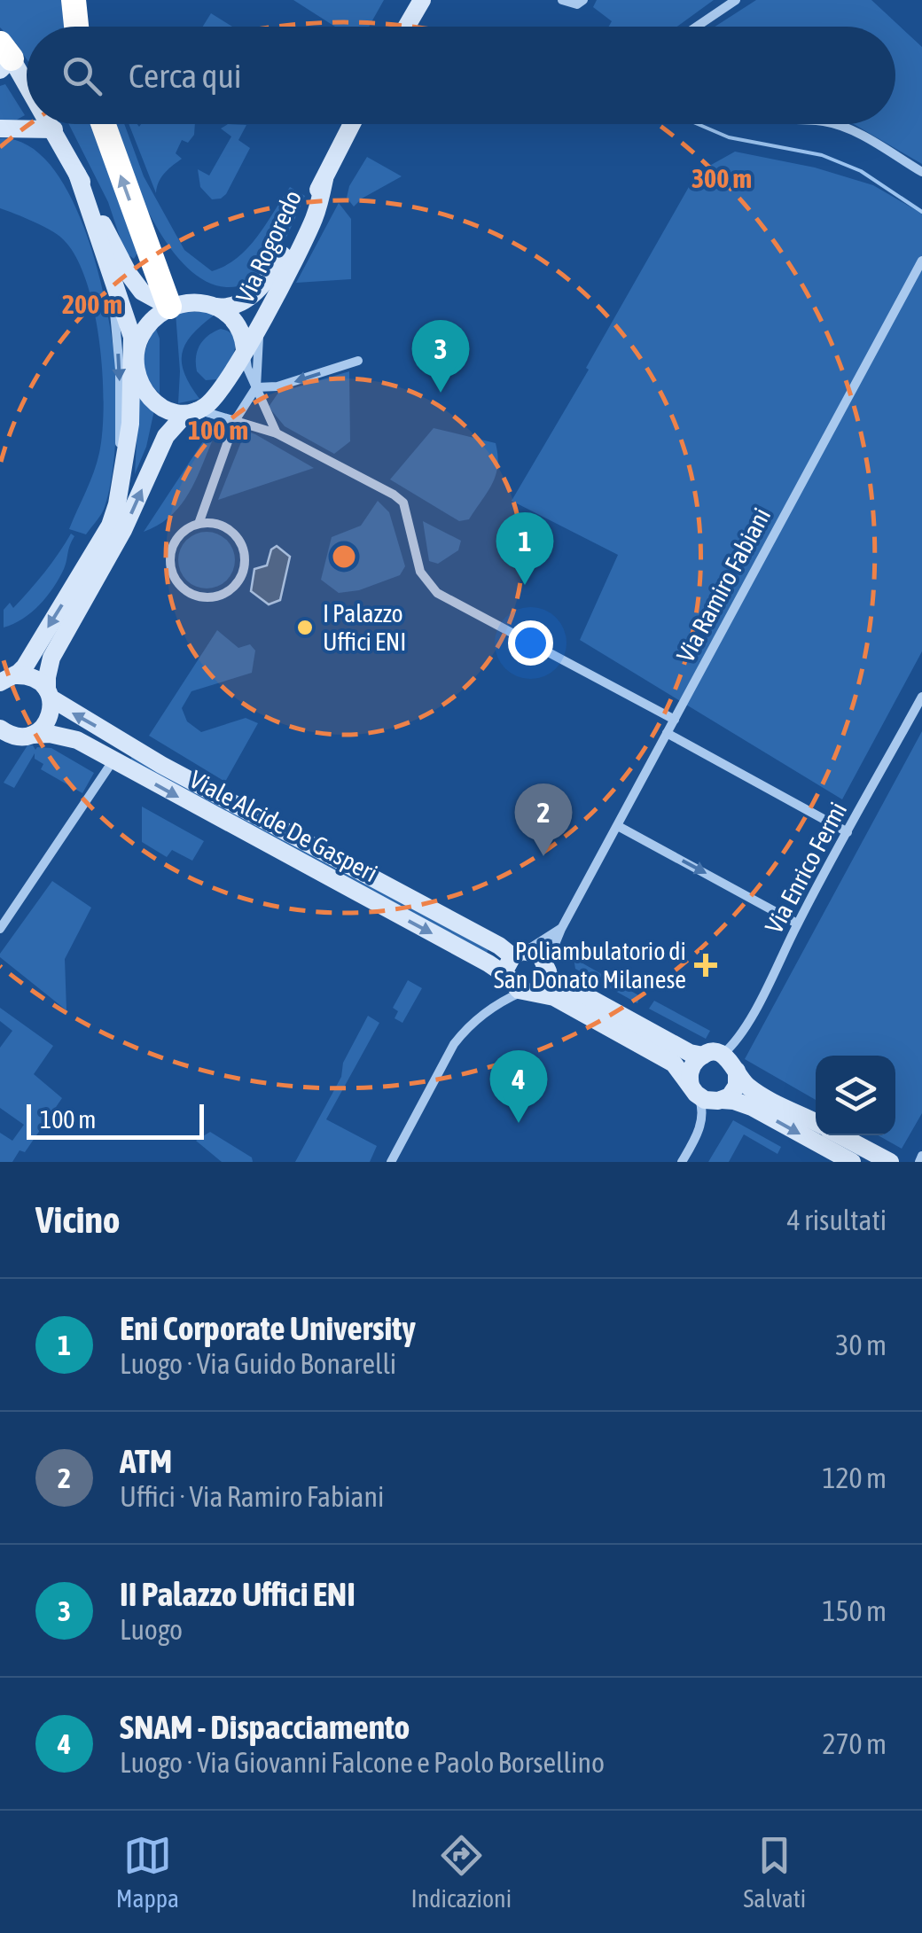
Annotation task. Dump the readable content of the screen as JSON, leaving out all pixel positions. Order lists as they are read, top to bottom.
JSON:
{
  "streets": {
    "street": [
      "Via Rogoredo",
      "Via Ramiro Fabiani",
      "Viale Alcide De Gasperi",
      "Via Enrico Fermi"
    ]
  },
  "crossings": [
    ["Via Ramiro Fabiani", "Viale Alcide De Gasperi"],
    ["Viale Alcide De Gasperi", "Via Enrico Fermi"]
  ],
  "places": {
    "other": ["I Palazzo Uffici ENI"],
    "health": ["Poliambulatorio di San Donato Milanese"]
  },
  "scale_bar": "100 m",
  "page": {
    "search": "Cerca qui",
    "pins": [
      "3",
      "1",
      "2",
      "4"
    ],
    "scale": "100 m",
    "heading": ["Vicino", "4 risultati"],
    "list": [
      {
        "mark": "1",
        "name": "Eni Corporate University",
        "note": "Luogo · Via Guido Bonarelli",
        "value": "30 m"
      },
      {
        "mark": "2",
        "name": "ATM",
        "note": "Uffici · Via Ramiro Fabiani",
        "value": "120 m"
      },
      {
        "mark": "3",
        "name": "II Palazzo Uffici ENI",
        "note": "Luogo",
        "value": "150 m"
      },
      {
        "mark": "4",
        "name": "SNAM - Dispacciamento",
        "note": "Luogo · Via Giovanni Falcone e Paolo Borsellino",
        "value": "270 m"
      }
    ],
    "nav": ["Mappa", "Indicazioni", "Salvati"]
  },
  "rings": ["300 m", "200 m", "100 m"]
}
